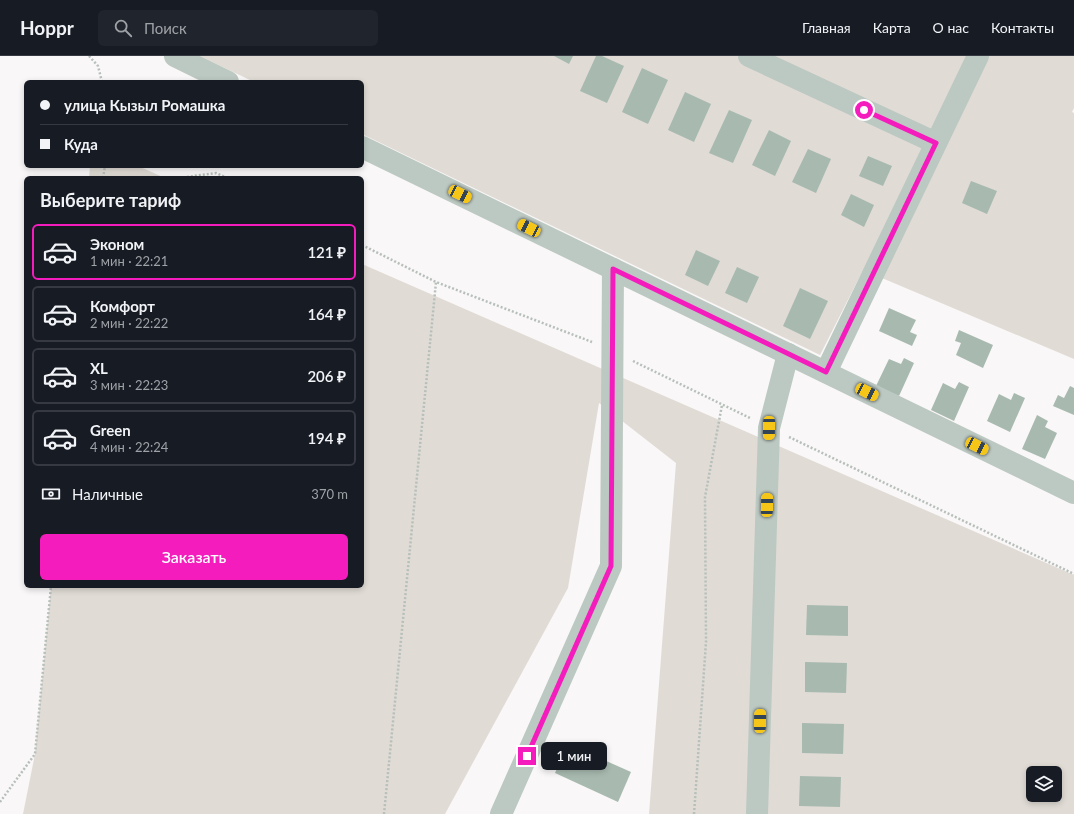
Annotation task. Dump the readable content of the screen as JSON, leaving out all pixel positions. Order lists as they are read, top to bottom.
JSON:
{
  "page": {
    "header": "Hoppr",
    "search": "Поиск",
    "nav": [
      "Главная",
      "Карта",
      "О нас",
      "Контакты"
    ],
    "banner": ["улица Кызыл Ромашка", "Куда"],
    "heading": "Выберите тариф",
    "list": [
      {
        "name": "Эконом",
        "note": "1 мин · 22:21",
        "value": "121 ₽"
      },
      {
        "name": "Комфорт",
        "note": "2 мин · 22:22",
        "value": "164 ₽"
      },
      {
        "name": "XL",
        "note": "3 мин · 22:23",
        "value": "206 ₽"
      },
      {
        "name": "Green",
        "note": "4 мин · 22:24",
        "value": "194 ₽"
      }
    ],
    "pay": ["Наличные", "370 m"],
    "buttons": "Заказать",
    "bubble": "1 мин"
  }
}
